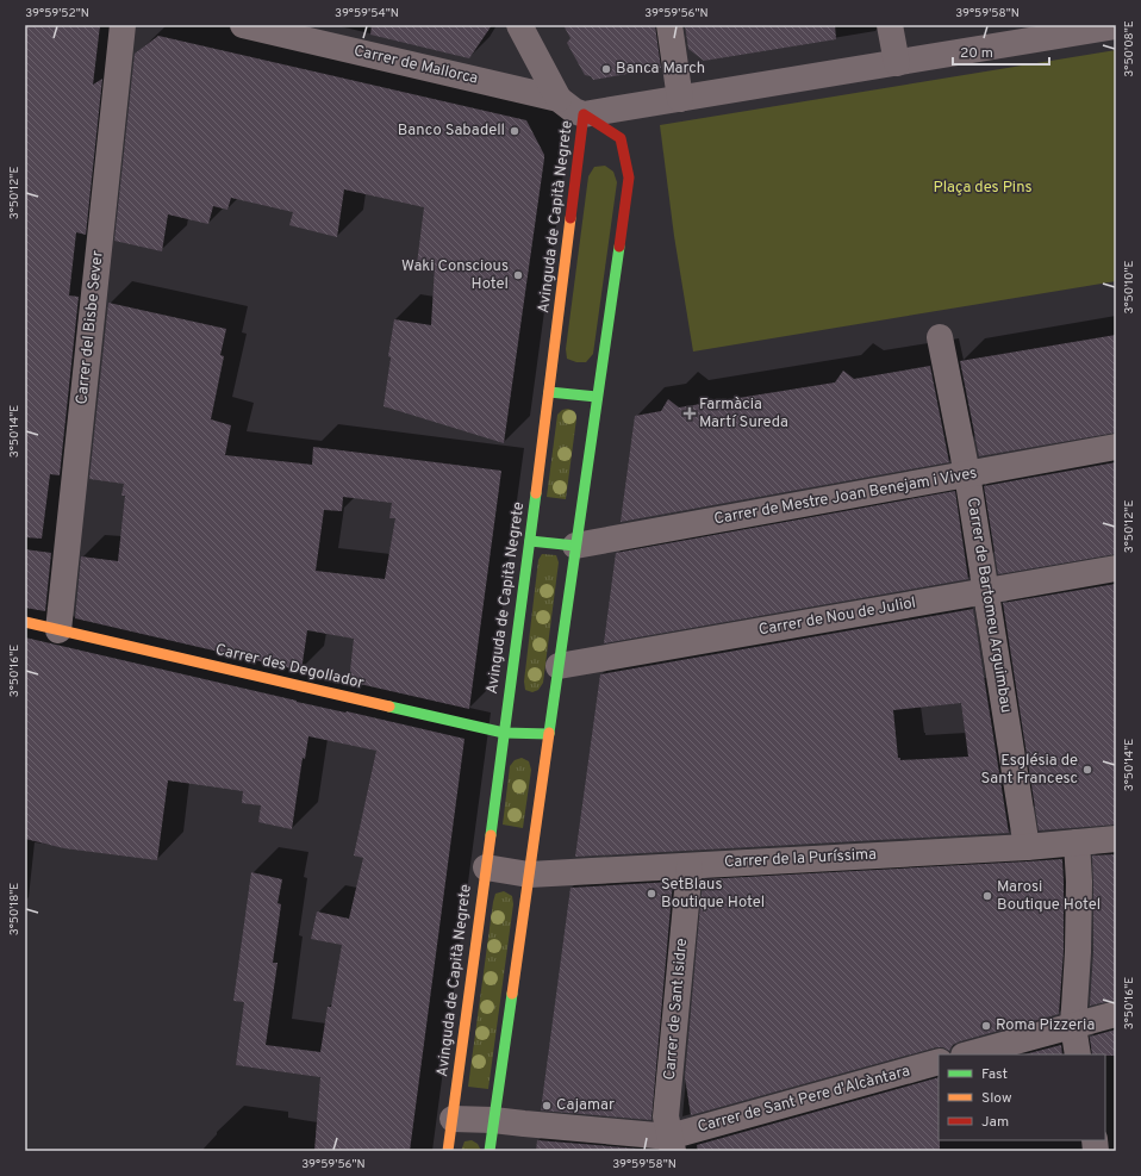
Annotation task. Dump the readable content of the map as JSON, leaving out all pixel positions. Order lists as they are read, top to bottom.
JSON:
{
  "streets": {
    "street": [
      "Carrer de Mallorca",
      "Avinguda de Capità Negrete",
      "Carrer del Bisbe Sever",
      "Carrer de Mestre Joan Benejam i Vives",
      "Carrer de Bartomeu Arguimbau",
      "Carrer de Nou de Juliol",
      "Carrer des Degollador",
      "Carrer de la Puríssima",
      "Carrer de Sant Isidre",
      "Carrer de Sant Pere d'Alcàntara"
    ]
  },
  "crossings": [
    ["Carrer de Mallorca", "Avinguda de Capità Negrete"],
    ["Avinguda de Capità Negrete", "Carrer de Mestre Joan Benejam i Vives"],
    ["Avinguda de Capità Negrete", "Carrer de Nou de Juliol"],
    ["Avinguda de Capità Negrete", "Carrer des Degollador"],
    ["Avinguda de Capità Negrete", "Carrer de la Puríssima"],
    ["Carrer del Bisbe Sever", "Carrer des Degollador"],
    ["Carrer de Mestre Joan Benejam i Vives", "Carrer de Bartomeu Arguimbau"],
    ["Carrer de Bartomeu Arguimbau", "Carrer de Nou de Juliol"],
    ["Carrer de Bartomeu Arguimbau", "Carrer de la Puríssima"],
    ["Carrer de la Puríssima", "Carrer de Sant Isidre"],
    ["Carrer de Sant Isidre", "Carrer de Sant Pere d'Alcàntara"]
  ],
  "parks": ["Plaça des Pins"],
  "places": {
    "other": [
      "Banca March",
      "Banco Sabadell",
      "Waki Conscious Hotel",
      "Església de Sant Francesc",
      "SetBlaus Boutique Hotel",
      "Marosi Boutique Hotel",
      "Roma Pizzeria",
      "Cajamar"
    ],
    "health": ["Farmàcia Martí Sureda"]
  },
  "legend": ["Fast", "Slow", "Jam"],
  "scale_bar": "20 m",
  "coordinates": [
    "39°59'52\"N",
    "39°59'54\"N",
    "39°59'56\"N",
    "39°59'58\"N",
    "3°50'08\"E",
    "3°50'12\"E",
    "3°50'10\"E",
    "3°50'14\"E",
    "3°50'16\"E",
    "3°50'18\"E"
  ]
}
